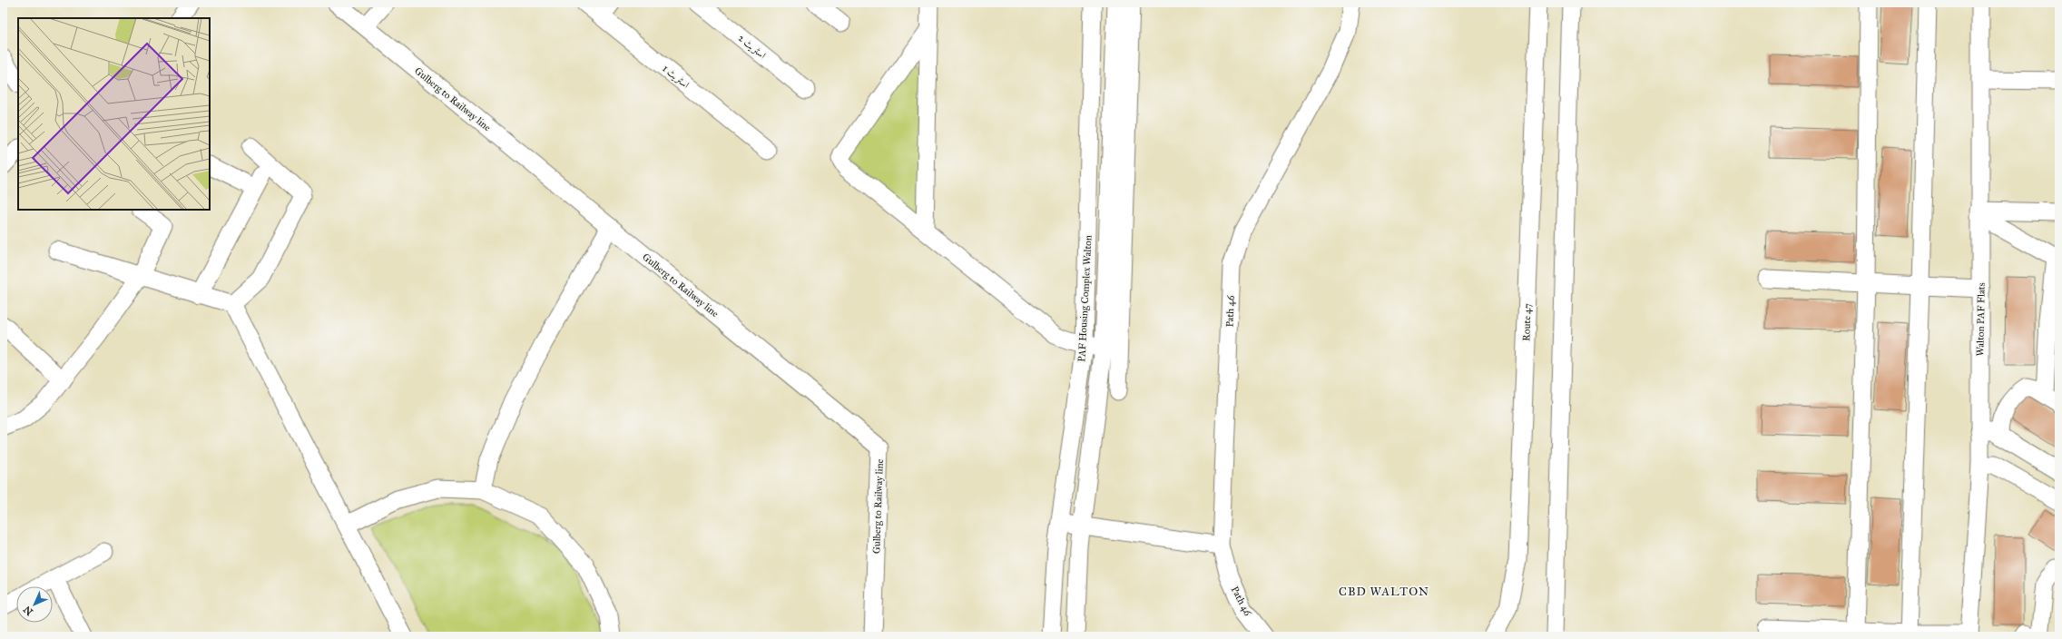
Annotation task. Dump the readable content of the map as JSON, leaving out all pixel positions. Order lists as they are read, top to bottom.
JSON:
{
  "streets": {
    "street": [
      "اسٹریٹ 2",
      "اسٹریٹ 1",
      "Gulberg to Railway line",
      "PAF Housing Complex Walton",
      "Path 46",
      "Walton PAF Flats",
      "Route 47"
    ]
  },
  "districts": ["CBD WALTON"],
  "north": "bottom left"
}
